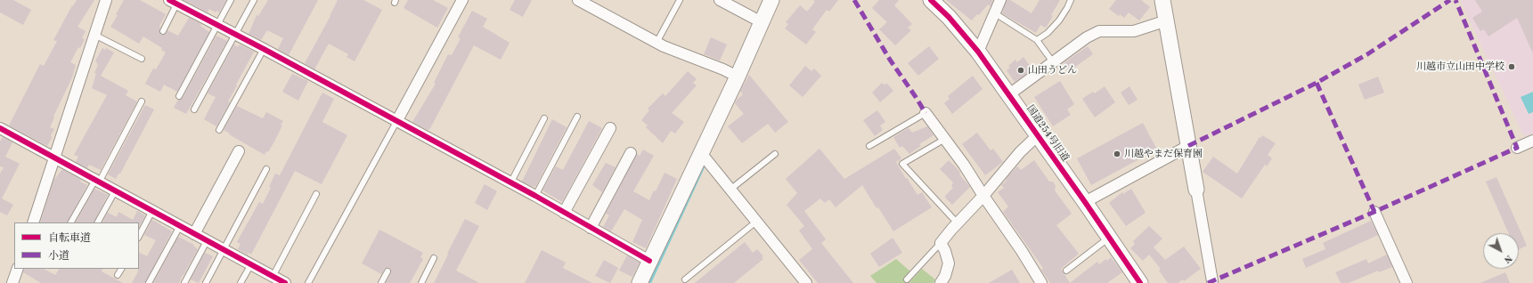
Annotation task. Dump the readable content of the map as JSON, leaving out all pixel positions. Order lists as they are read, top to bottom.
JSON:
{
  "streets": {
    "street": ["国道254号旧道"]
  },
  "places": ["川越市立山田中学校", "山田うどん", "川越やまだ保育園"],
  "legend": ["自転車道", "小道"],
  "north": "bottom right"
}
